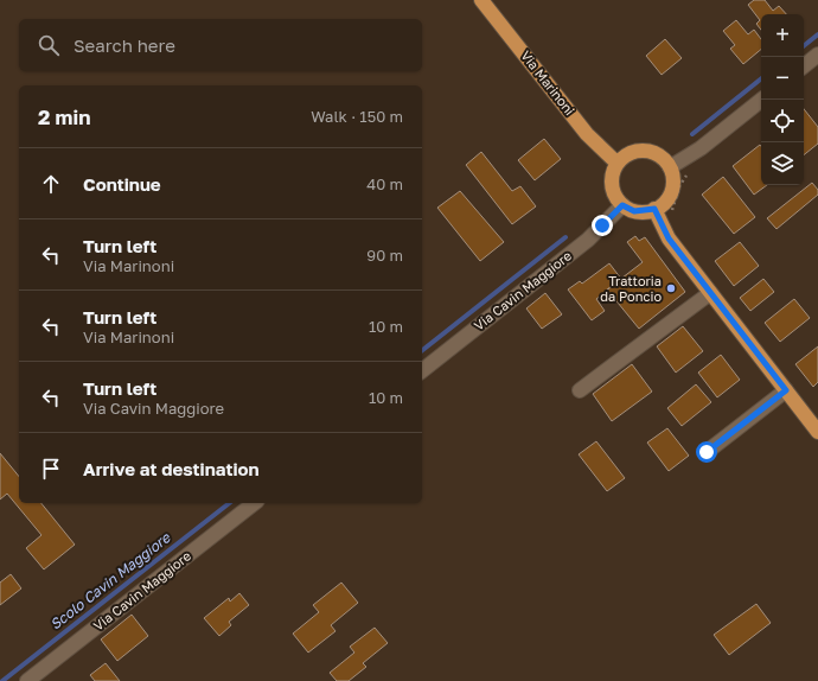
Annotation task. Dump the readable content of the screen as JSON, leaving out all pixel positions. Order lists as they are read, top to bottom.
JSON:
{
  "streets": {
    "main road": ["Via Marinoni"],
    "street": ["Via Cavin Maggiore"]
  },
  "crossings": [
    ["Via Marinoni", "Via Cavin Maggiore"]
  ],
  "water": ["Scolo Cavin Maggiore"],
  "places": ["Trattoria da Poncio"],
  "page": {
    "map_buttons": ["+", "−"],
    "search": "Search here",
    "heading": ["2 min", "Walk · 150 m"],
    "list": [
      ["Continue", "40 m"],
      ["Turn left", "Via Marinoni", "90 m"],
      ["Turn left", "Via Marinoni", "10 m"],
      ["Turn left", "Via Cavin Maggiore", "10 m"],
      "Arrive at destination"
    ]
  }
}
